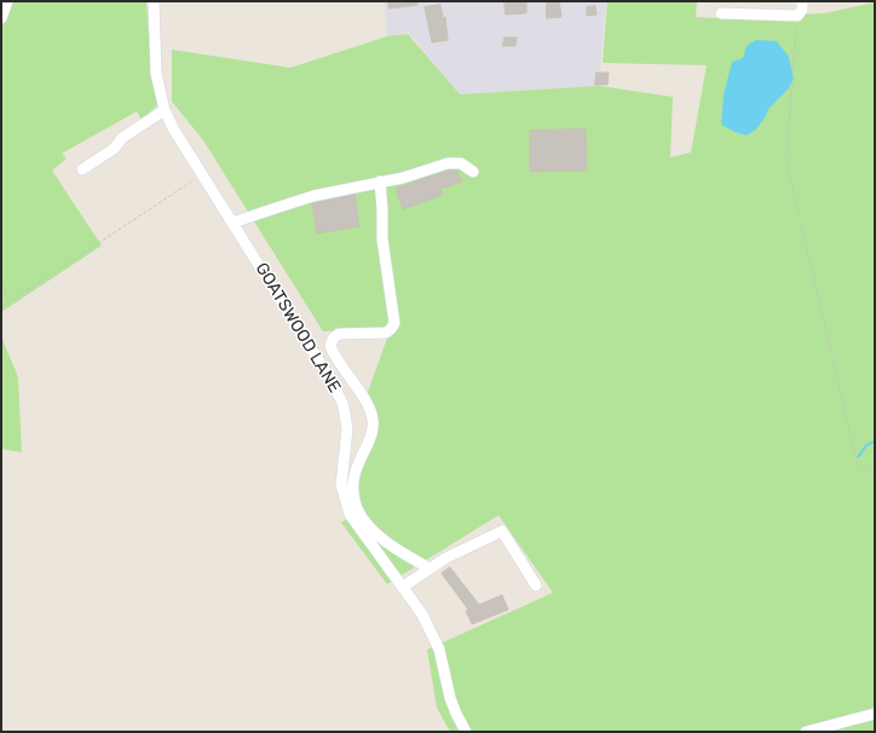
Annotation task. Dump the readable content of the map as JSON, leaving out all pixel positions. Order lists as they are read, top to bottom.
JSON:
{
  "streets": {
    "street": ["GOATSWOOD LANE"]
  }
}
